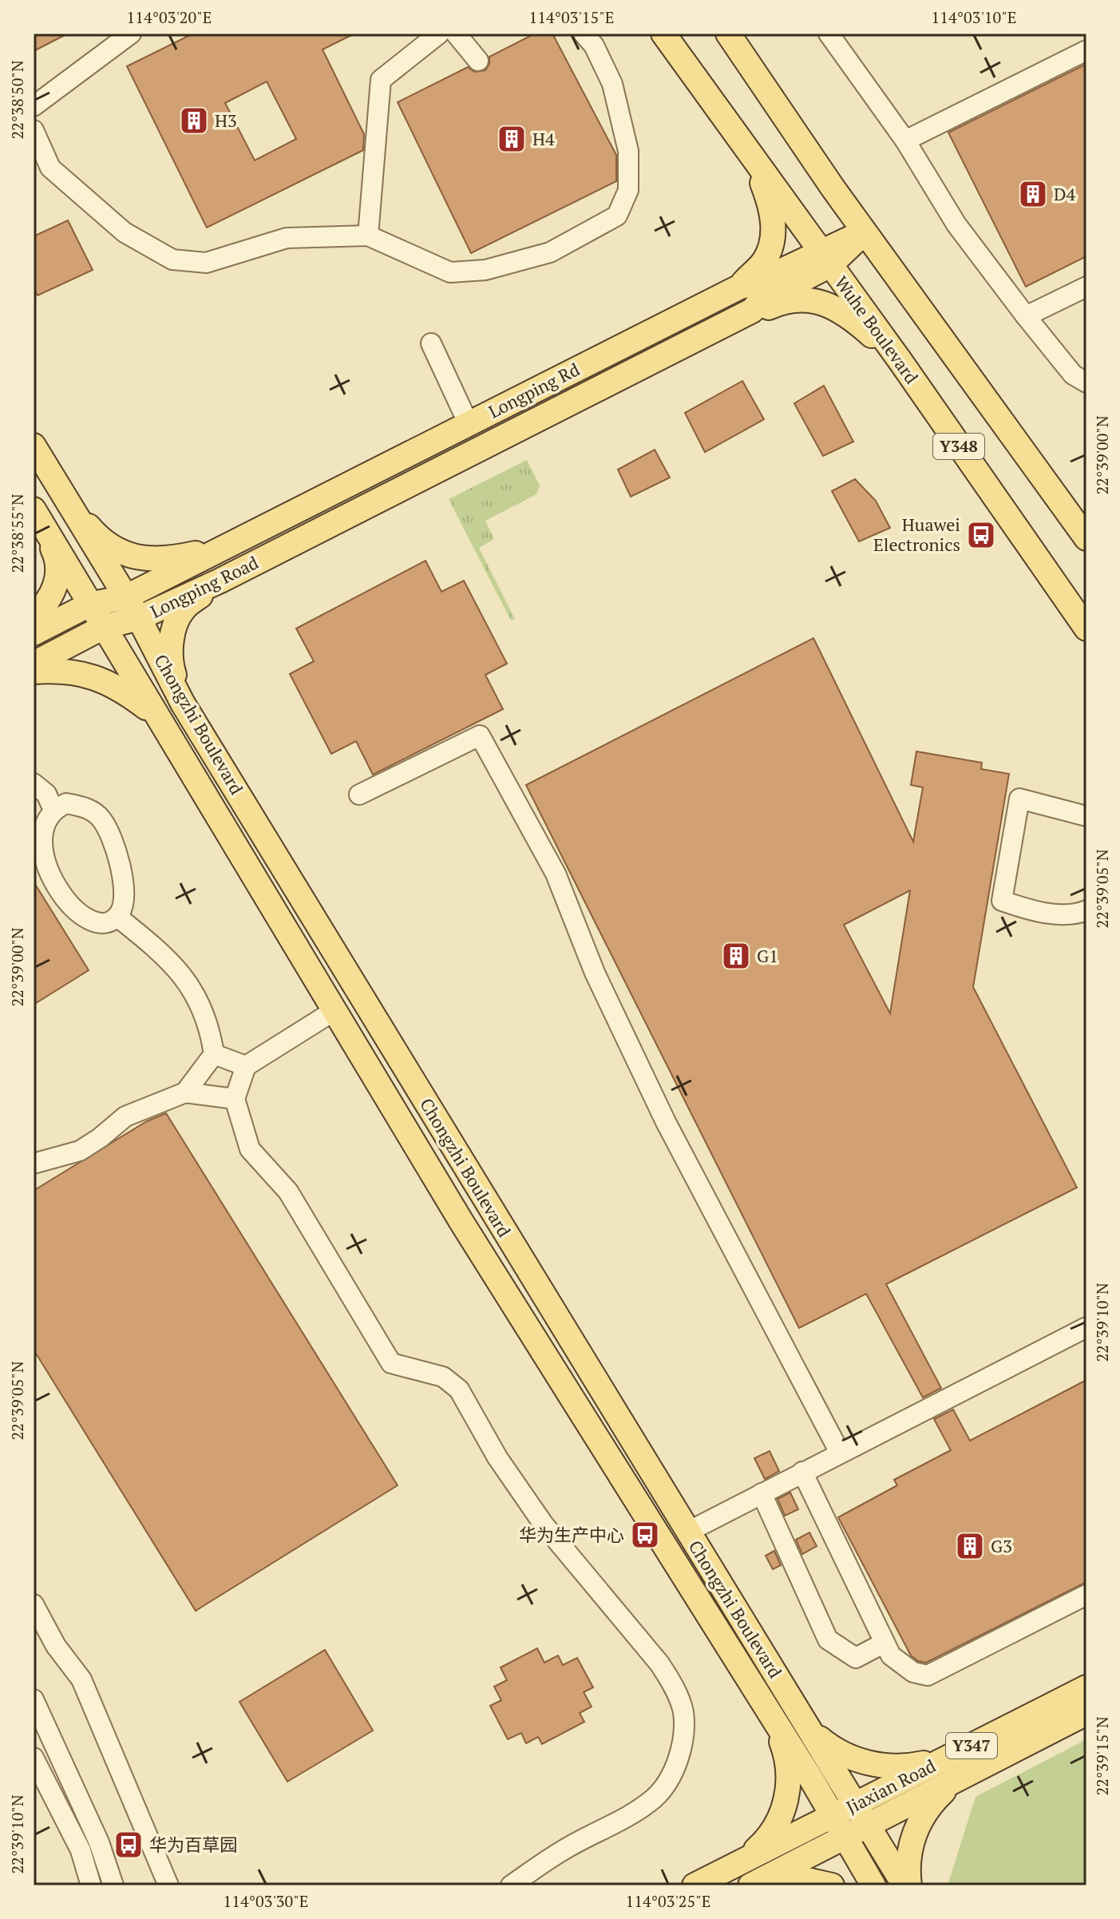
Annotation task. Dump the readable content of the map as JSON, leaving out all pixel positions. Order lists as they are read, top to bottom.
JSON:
{
  "streets": {
    "main road": [
      "Wuhe Boulevard",
      "Longping Rd",
      "Y348",
      "Longping Road",
      "Chongzhi Boulevard",
      "Y347",
      "Jiaxian Road"
    ]
  },
  "crossings": [
    ["Longping Rd", "Longping Road"],
    ["Longping Road", "Chongzhi Boulevard"],
    ["Chongzhi Boulevard", "Jiaxian Road"]
  ],
  "places": {
    "building": [
      "H3",
      "H4",
      "D4",
      "G1",
      "G3"
    ],
    "bus stop": ["Huawei Electronics", "华为生产中心", "华为百草园"]
  },
  "coordinates": [
    "114°03'20\"E",
    "114°03'15\"E",
    "114°03'10\"E",
    "22°38'50\"N",
    "22°39'00\"N",
    "22°38'55\"N",
    "22°39'05\"N",
    "22°39'10\"N",
    "22°39'15\"N",
    "114°03'30\"E",
    "114°03'25\"E"
  ]
}
